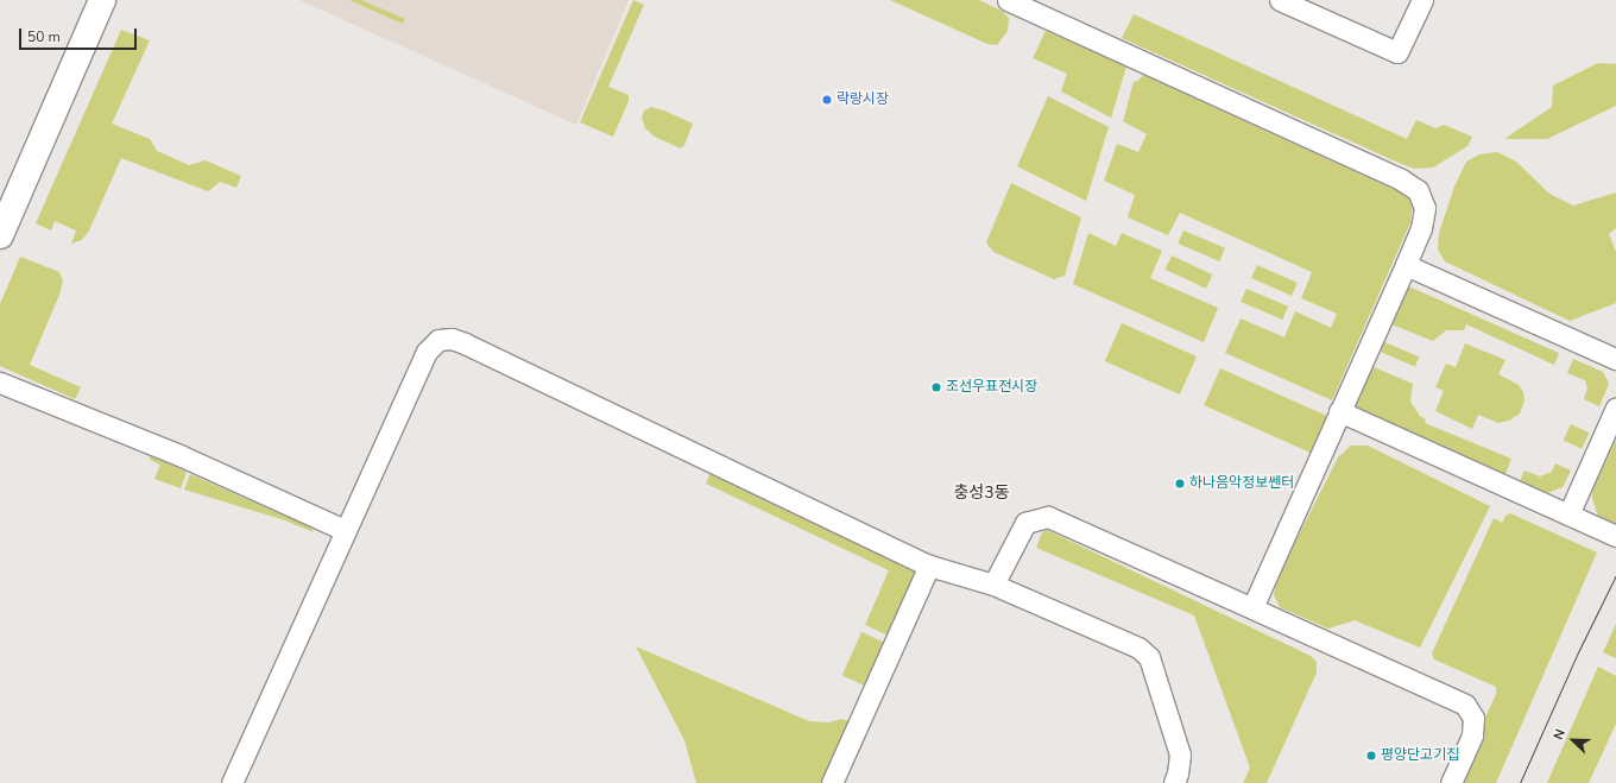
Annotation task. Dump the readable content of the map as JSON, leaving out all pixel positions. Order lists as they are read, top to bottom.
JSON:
{
  "districts": ["충성3동"],
  "places": [
    "락랑시장",
    "조선우표전시장",
    "하나음악정보쎈터",
    "평양단고기집"
  ],
  "scale_bar": "50 m",
  "north": "top left"
}
